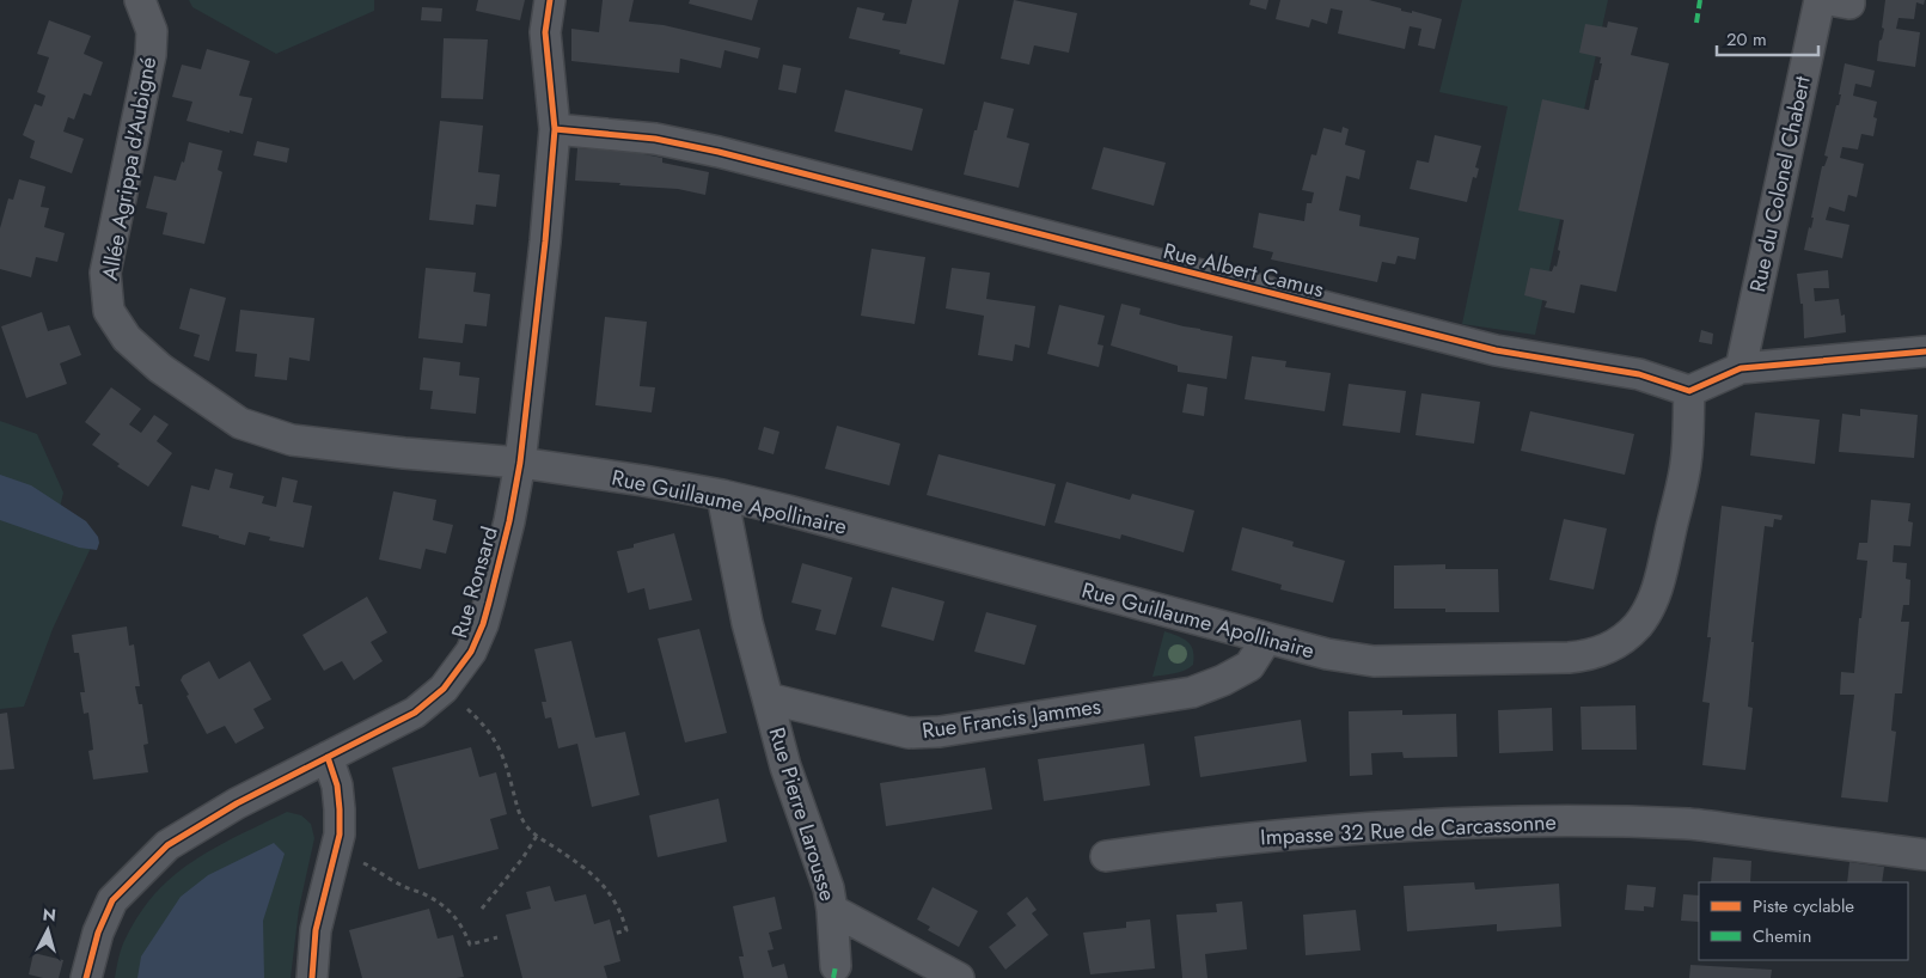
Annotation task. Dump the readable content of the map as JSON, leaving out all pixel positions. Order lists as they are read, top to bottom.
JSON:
{
  "streets": {
    "street": [
      "Allée Agrippa d'Aubigné",
      "Rue du Colonel Chabert",
      "Rue Albert Camus",
      "Rue Guillaume Apollinaire",
      "Rue Ronsard",
      "Rue Francis Jammes",
      "Rue Pierre Larousse",
      "Impasse 32 Rue de Carcassonne"
    ]
  },
  "crossings": [
    ["Allée Agrippa d'Aubigné", "Rue Guillaume Apollinaire"],
    ["Allée Agrippa d'Aubigné", "Rue Ronsard"],
    ["Rue Albert Camus", "Rue Guillaume Apollinaire"],
    ["Rue Albert Camus", "Rue Ronsard"],
    ["Rue Guillaume Apollinaire", "Rue Ronsard"],
    ["Rue Guillaume Apollinaire", "Rue Francis Jammes"],
    ["Rue Francis Jammes", "Rue Pierre Larousse"]
  ],
  "legend": ["Piste cyclable", "Chemin"],
  "scale_bar": "20 m",
  "north": "top"
}
